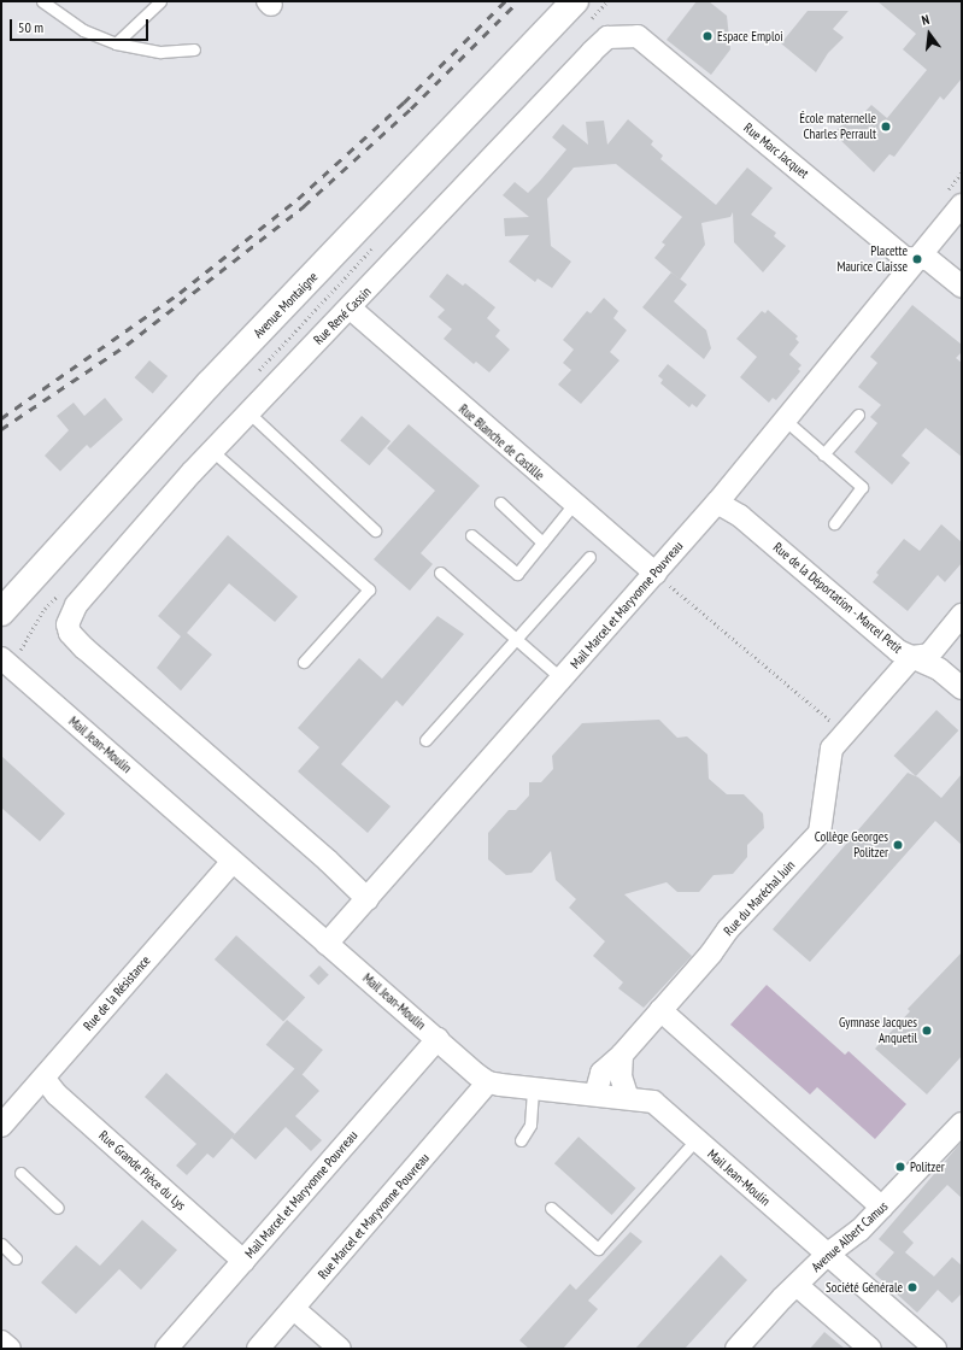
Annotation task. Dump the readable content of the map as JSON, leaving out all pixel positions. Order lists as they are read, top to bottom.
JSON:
{
  "streets": {
    "main road": ["Avenue Montaigne"],
    "street": [
      "Rue Marc Jacquet",
      "Rue René Cassin",
      "Rue Blanche de Castille",
      "Rue de la Déportation - Marcel Petit",
      "Mail Marcel et Maryvonne Pouvreau",
      "Mail Jean-Moulin",
      "Rue du Maréchal Juin",
      "Rue de la Résistance",
      "Rue Grande Pièce du Lys",
      "Rue Marcel et Maryvonne Pouvreau",
      "Avenue Albert Camus"
    ]
  },
  "crossings": [
    ["Rue Marc Jacquet", "Rue René Cassin"],
    ["Rue Marc Jacquet", "Mail Marcel et Maryvonne Pouvreau"],
    ["Rue René Cassin", "Rue Blanche de Castille"],
    ["Rue René Cassin", "Mail Marcel et Maryvonne Pouvreau"],
    ["Rue Blanche de Castille", "Mail Marcel et Maryvonne Pouvreau"],
    ["Rue de la Déportation - Marcel Petit", "Mail Marcel et Maryvonne Pouvreau"],
    ["Rue de la Déportation - Marcel Petit", "Rue du Maréchal Juin"],
    ["Mail Marcel et Maryvonne Pouvreau", "Mail Jean-Moulin"],
    ["Mail Marcel et Maryvonne Pouvreau", "Rue Grande Pièce du Lys"],
    ["Mail Jean-Moulin", "Rue du Maréchal Juin"],
    ["Mail Jean-Moulin", "Rue de la Résistance"],
    ["Mail Jean-Moulin", "Rue Marcel et Maryvonne Pouvreau"],
    ["Mail Jean-Moulin", "Avenue Albert Camus"],
    ["Rue de la Résistance", "Rue Grande Pièce du Lys"]
  ],
  "places": [
    "Espace Emploi",
    "École maternelle Charles Perrault",
    "Placette Maurice Claisse",
    "Collège Georges Politzer",
    "Gymnase Jacques Anquetil",
    "Politzer",
    "Société Générale"
  ],
  "scale_bar": "50 m",
  "north": "top"
}
